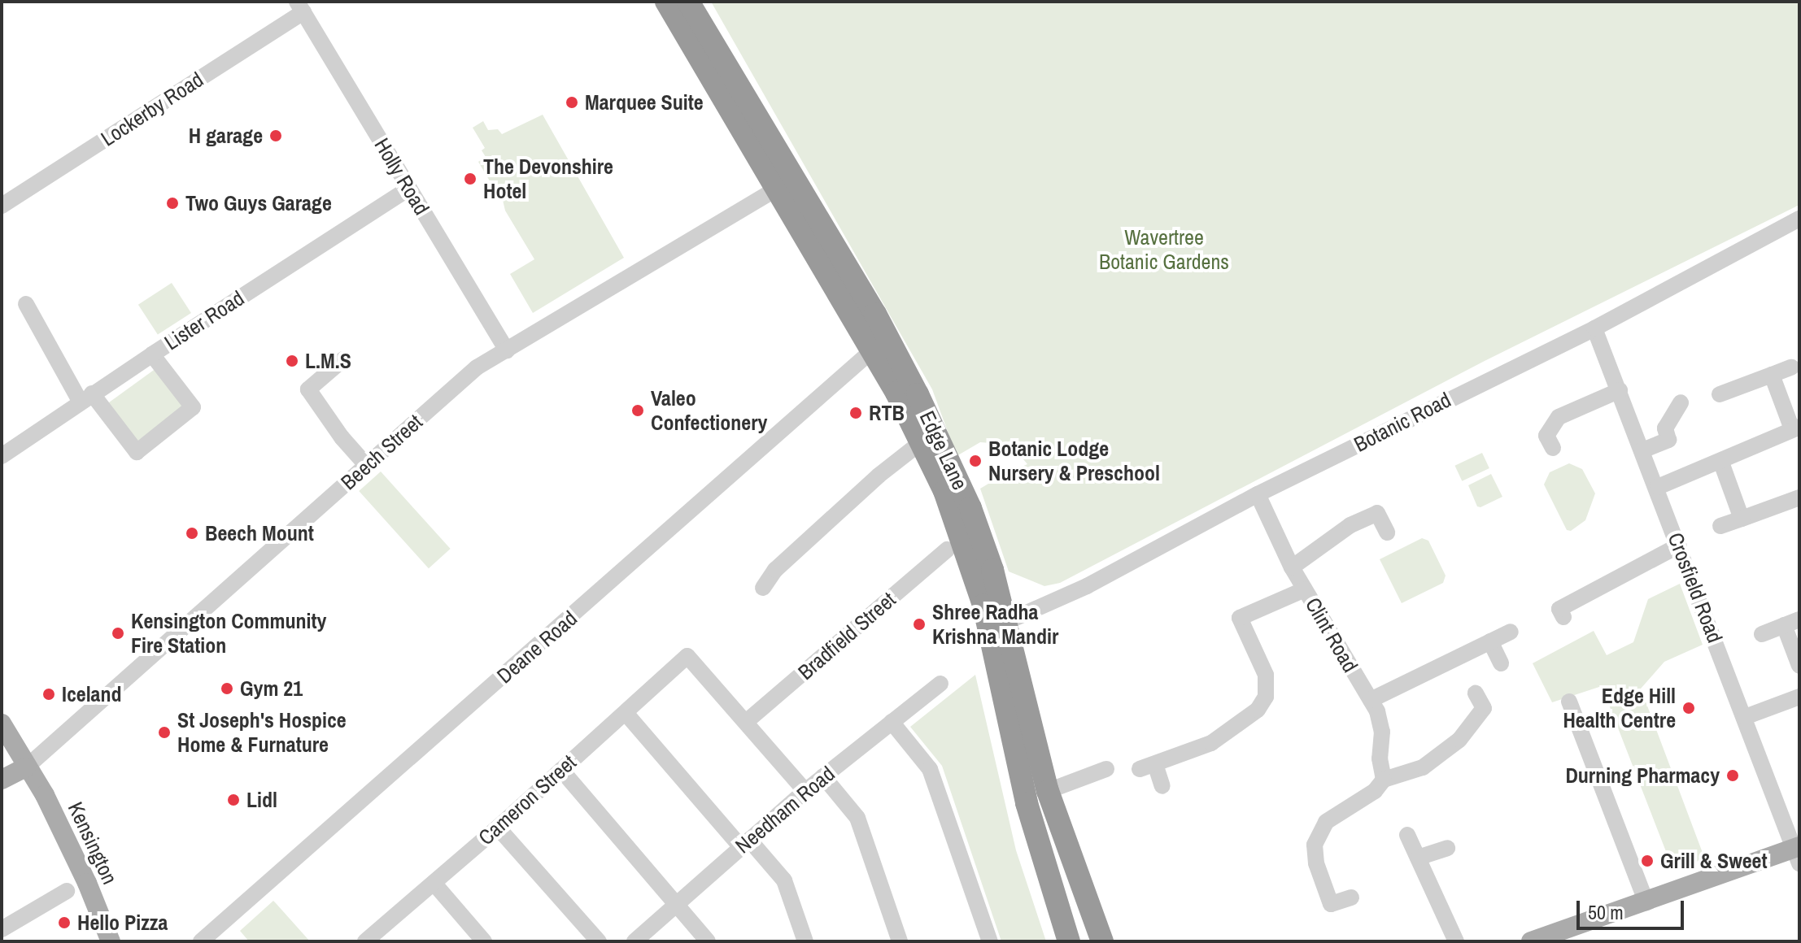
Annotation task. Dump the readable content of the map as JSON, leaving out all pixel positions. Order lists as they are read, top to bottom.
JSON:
{
  "streets": {
    "highway": ["Edge Lane"],
    "main road": ["Kensington"],
    "street": [
      "Lockerby Road",
      "Holly Road",
      "Lister Road",
      "Botanic Road",
      "Beech Street",
      "Crosfield Road",
      "Clint Road",
      "Bradfield Street",
      "Deane Road",
      "Cameron Street",
      "Needham Road"
    ]
  },
  "crossings": [
    ["Lockerby Road", "Holly Road"],
    ["Holly Road", "Lister Road"],
    ["Holly Road", "Beech Street"],
    ["Botanic Road", "Edge Lane"],
    ["Botanic Road", "Crosfield Road"],
    ["Botanic Road", "Clint Road"],
    ["Edge Lane", "Beech Street"],
    ["Edge Lane", "Deane Road"],
    ["Beech Street", "Kensington"],
    ["Bradfield Street", "Cameron Street"]
  ],
  "parks": ["Wavertree Botanic Gardens"],
  "places": [
    "Marquee Suite",
    "H garage",
    "The Devonshire Hotel",
    "Two Guys Garage",
    "L.M.S",
    "Valeo Confectionery",
    "RTB",
    "Botanic Lodge Nursery & Preschool",
    "Beech Mount",
    "Shree Radha Krishna Mandir",
    "Kensington Community Fire Station",
    "Gym 21",
    "Iceland",
    "Edge Hill Health Centre",
    "St Joseph's Hospice Home & Furnature",
    "Durning Pharmacy",
    "Lidl",
    "Grill & Sweet",
    "Hello Pizza"
  ],
  "scale_bar": "50 m"
}
